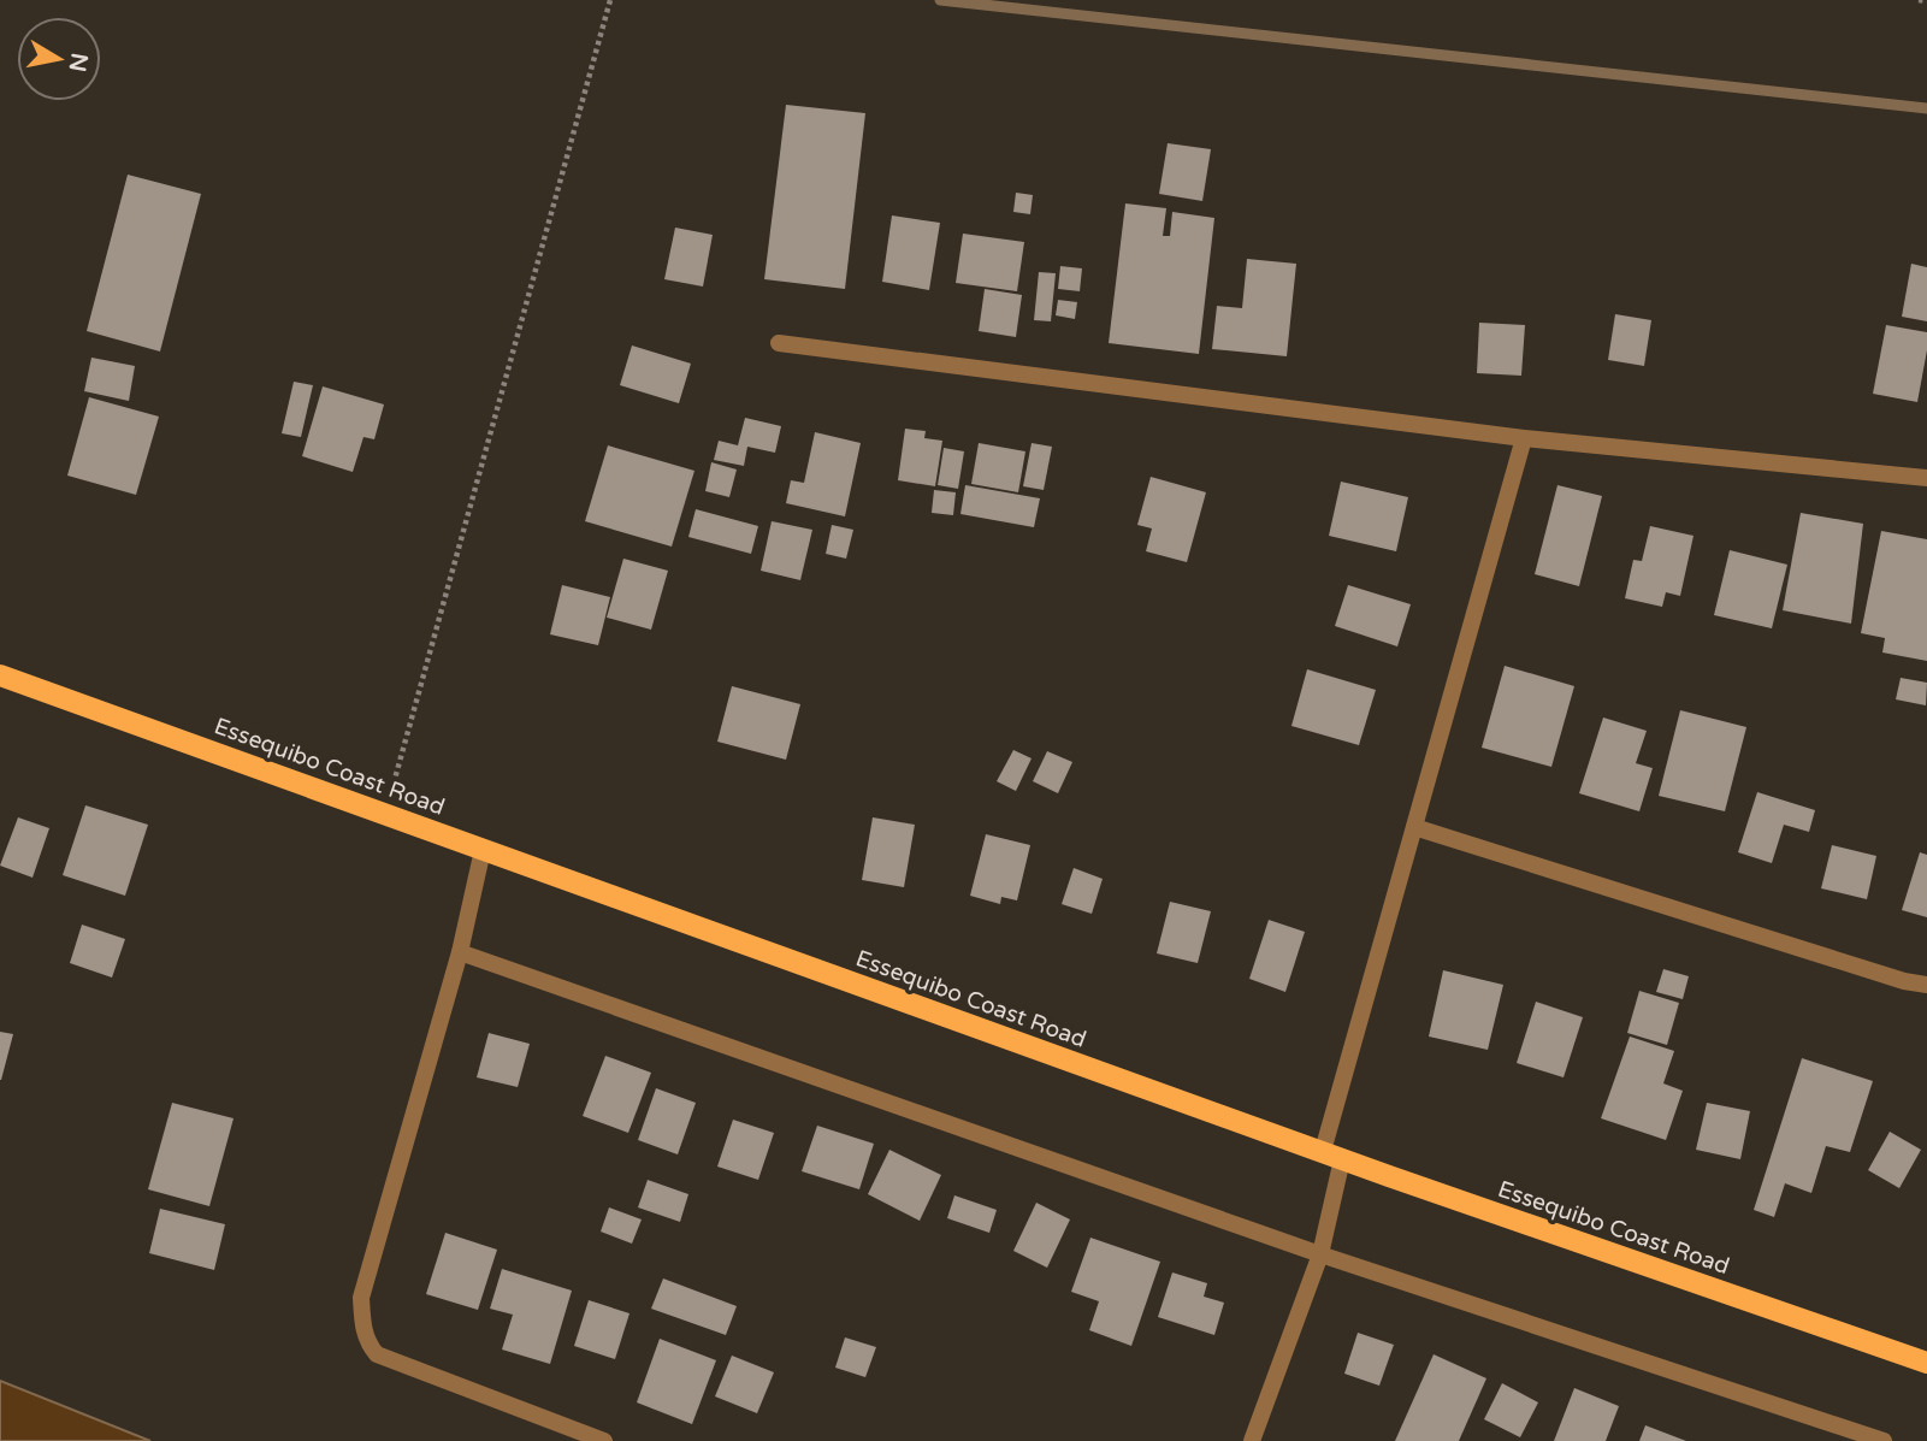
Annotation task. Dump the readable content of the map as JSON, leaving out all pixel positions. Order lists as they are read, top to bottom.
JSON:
{
  "streets": {
    "main road": ["Essequibo Coast Road"]
  },
  "north": "right"
}
